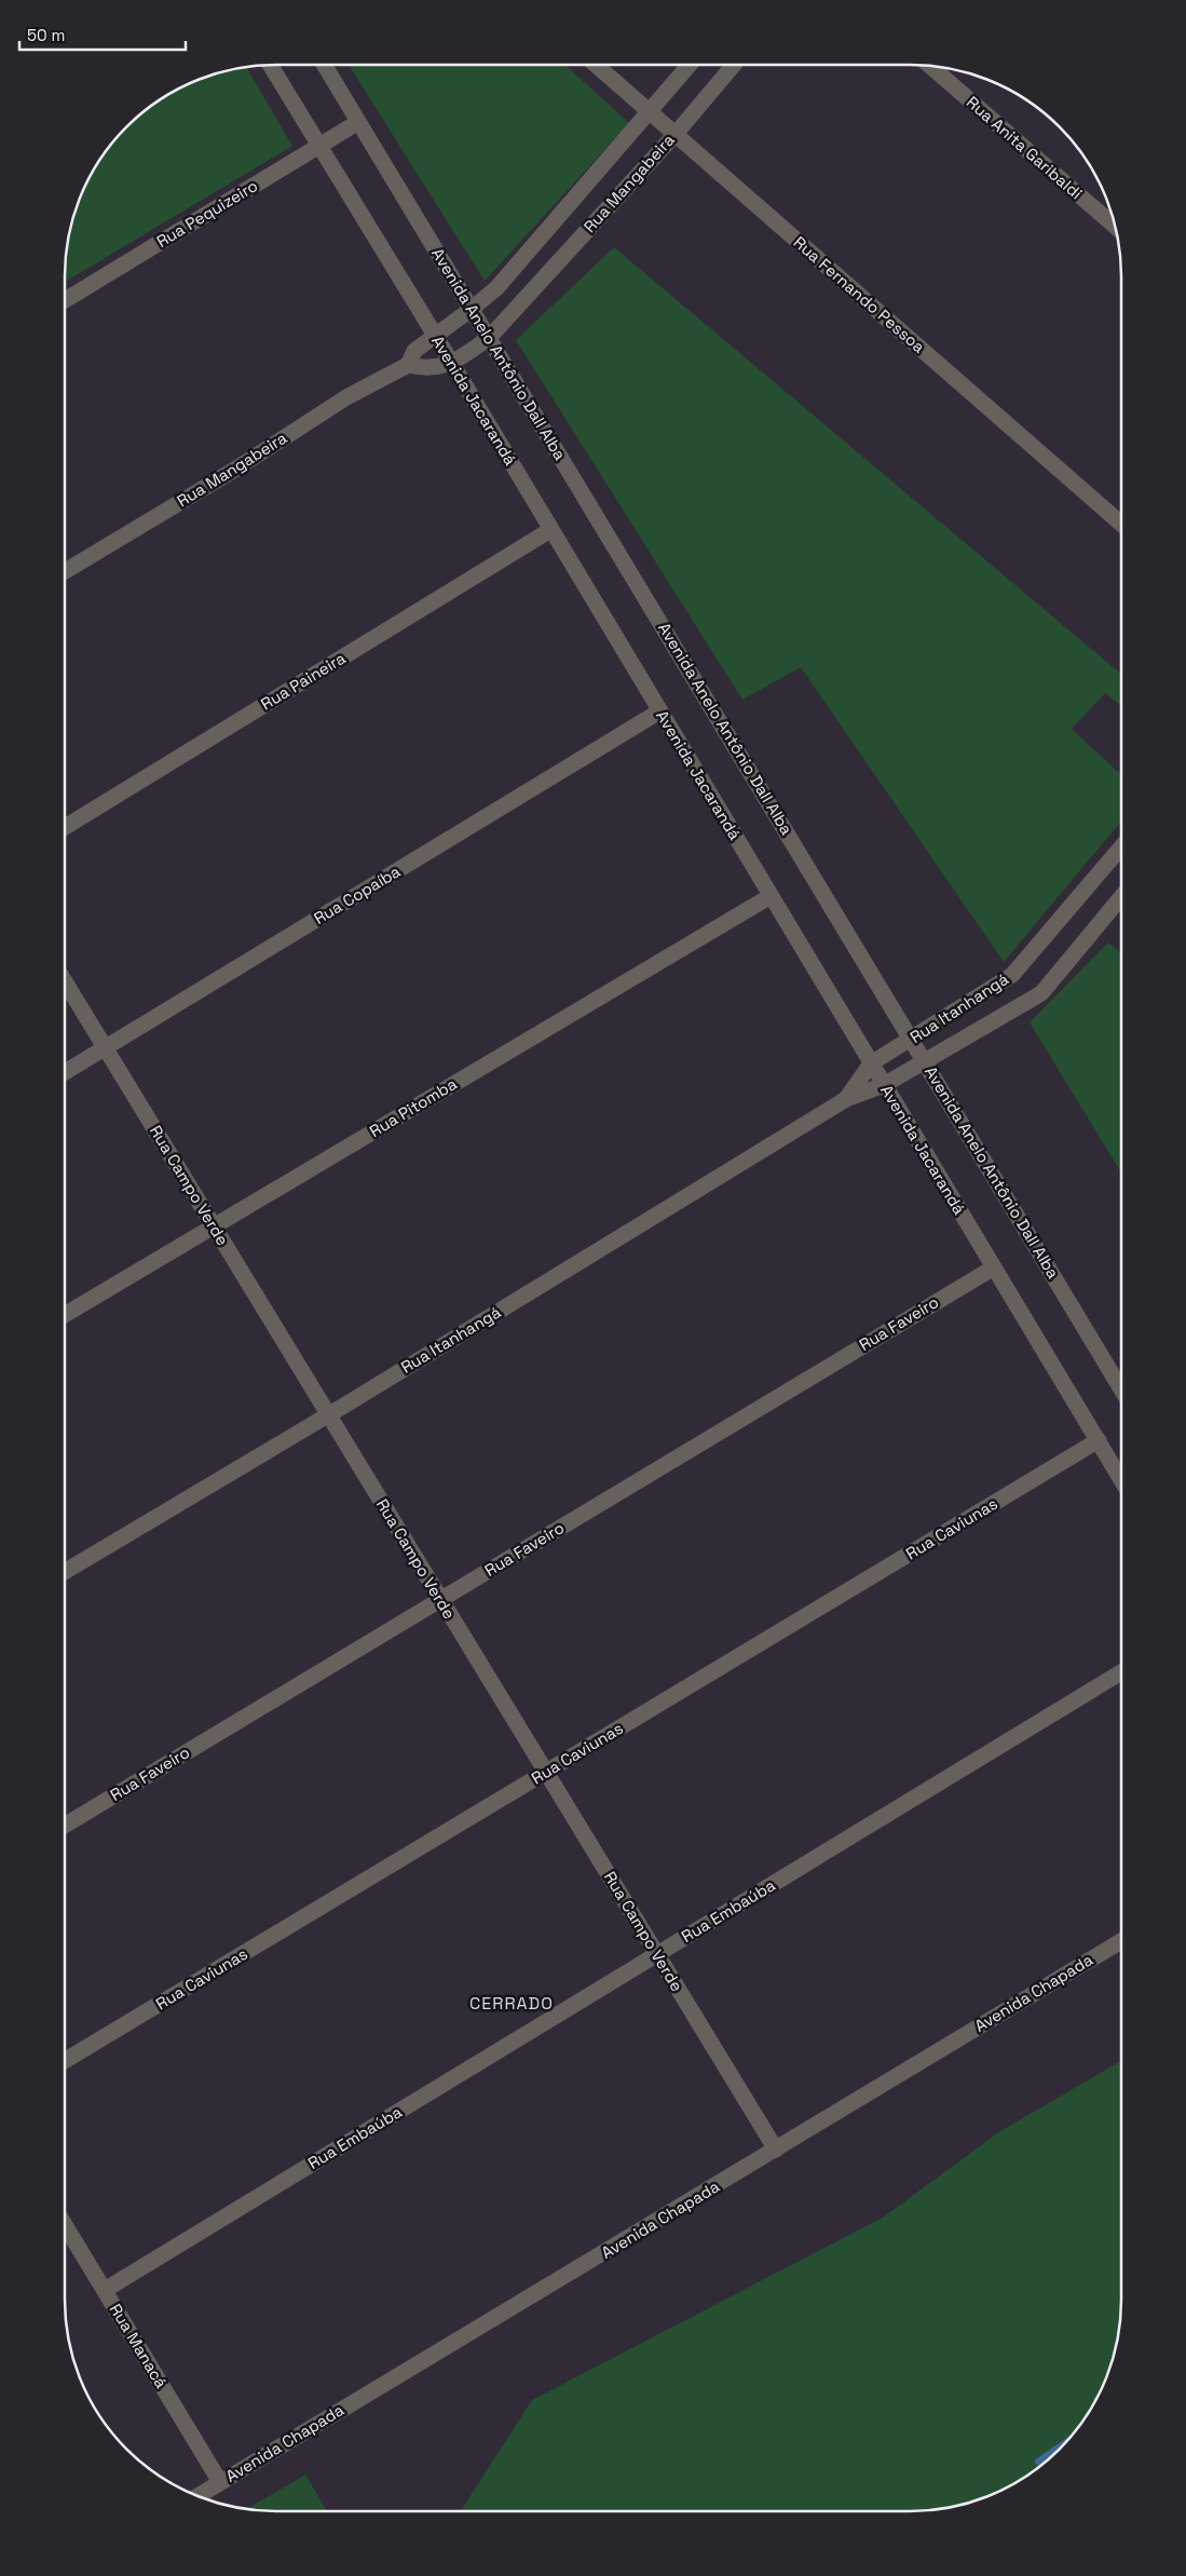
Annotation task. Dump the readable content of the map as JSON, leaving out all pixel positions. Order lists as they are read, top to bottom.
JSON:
{
  "streets": {
    "street": [
      "Rua Anita Garibaldi",
      "Rua Mangabeira",
      "Rua Pequizeiro",
      "Rua Fernando Pessoa",
      "Avenida Anelo Antônio Dall Alba",
      "Avenida Jacarandá",
      "Rua Paineira",
      "Rua Copaíba",
      "Rua Itanhangá",
      "Rua Pitomba",
      "Rua Campo Verde",
      "Rua Faveiro",
      "Rua Caviunas",
      "Rua Embaúba",
      "Avenida Chapada",
      "Rua Manacá"
    ]
  },
  "crossings": [
    ["Rua Mangabeira", "Rua Fernando Pessoa"],
    ["Rua Mangabeira", "Avenida Anelo Antônio Dall Alba"],
    ["Rua Mangabeira", "Avenida Jacarandá"],
    ["Rua Pequizeiro", "Avenida Anelo Antônio Dall Alba"],
    ["Rua Pequizeiro", "Avenida Jacarandá"],
    ["Avenida Anelo Antônio Dall Alba", "Rua Itanhangá"],
    ["Avenida Jacarandá", "Rua Paineira"],
    ["Avenida Jacarandá", "Rua Copaíba"],
    ["Avenida Jacarandá", "Rua Itanhangá"],
    ["Avenida Jacarandá", "Rua Pitomba"],
    ["Avenida Jacarandá", "Rua Faveiro"],
    ["Avenida Jacarandá", "Rua Caviunas"],
    ["Rua Copaíba", "Rua Campo Verde"],
    ["Rua Itanhangá", "Rua Campo Verde"],
    ["Rua Pitomba", "Rua Campo Verde"],
    ["Rua Campo Verde", "Rua Faveiro"],
    ["Rua Campo Verde", "Rua Caviunas"],
    ["Rua Campo Verde", "Rua Embaúba"],
    ["Rua Campo Verde", "Avenida Chapada"],
    ["Rua Embaúba", "Rua Manacá"],
    ["Avenida Chapada", "Rua Manacá"]
  ],
  "districts": ["CERRADO"],
  "scale_bar": "50 m"
}
